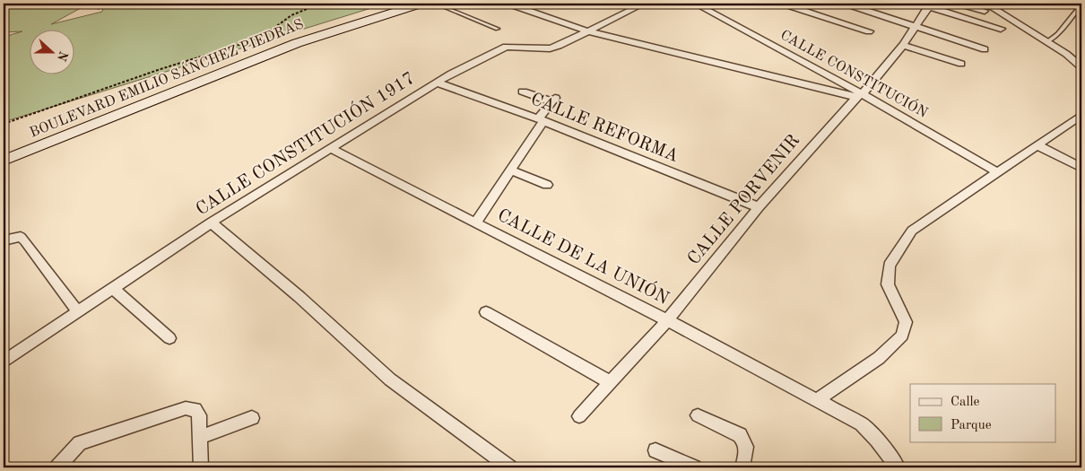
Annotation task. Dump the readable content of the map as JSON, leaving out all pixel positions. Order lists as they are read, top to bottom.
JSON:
{
  "streets": {
    "main road": ["BOULEVARD EMILIO SÁNCHEZ PIEDRAS"],
    "street": [
      "CALLE CONSTITUCIÓN",
      "CALLE REFORMA",
      "CALLE CONSTITUCIÓN 1917",
      "CALLE PORVENIR",
      "CALLE DE LA UNIÓN"
    ]
  },
  "crossings": [
    ["CALLE CONSTITUCIÓN", "CALLE PORVENIR"],
    ["CALLE REFORMA", "CALLE CONSTITUCIÓN 1917"],
    ["CALLE REFORMA", "CALLE PORVENIR"],
    ["CALLE CONSTITUCIÓN 1917", "CALLE DE LA UNIÓN"],
    ["CALLE PORVENIR", "CALLE DE LA UNIÓN"]
  ],
  "legend": ["Calle", "Parque"],
  "north": "right"
}
